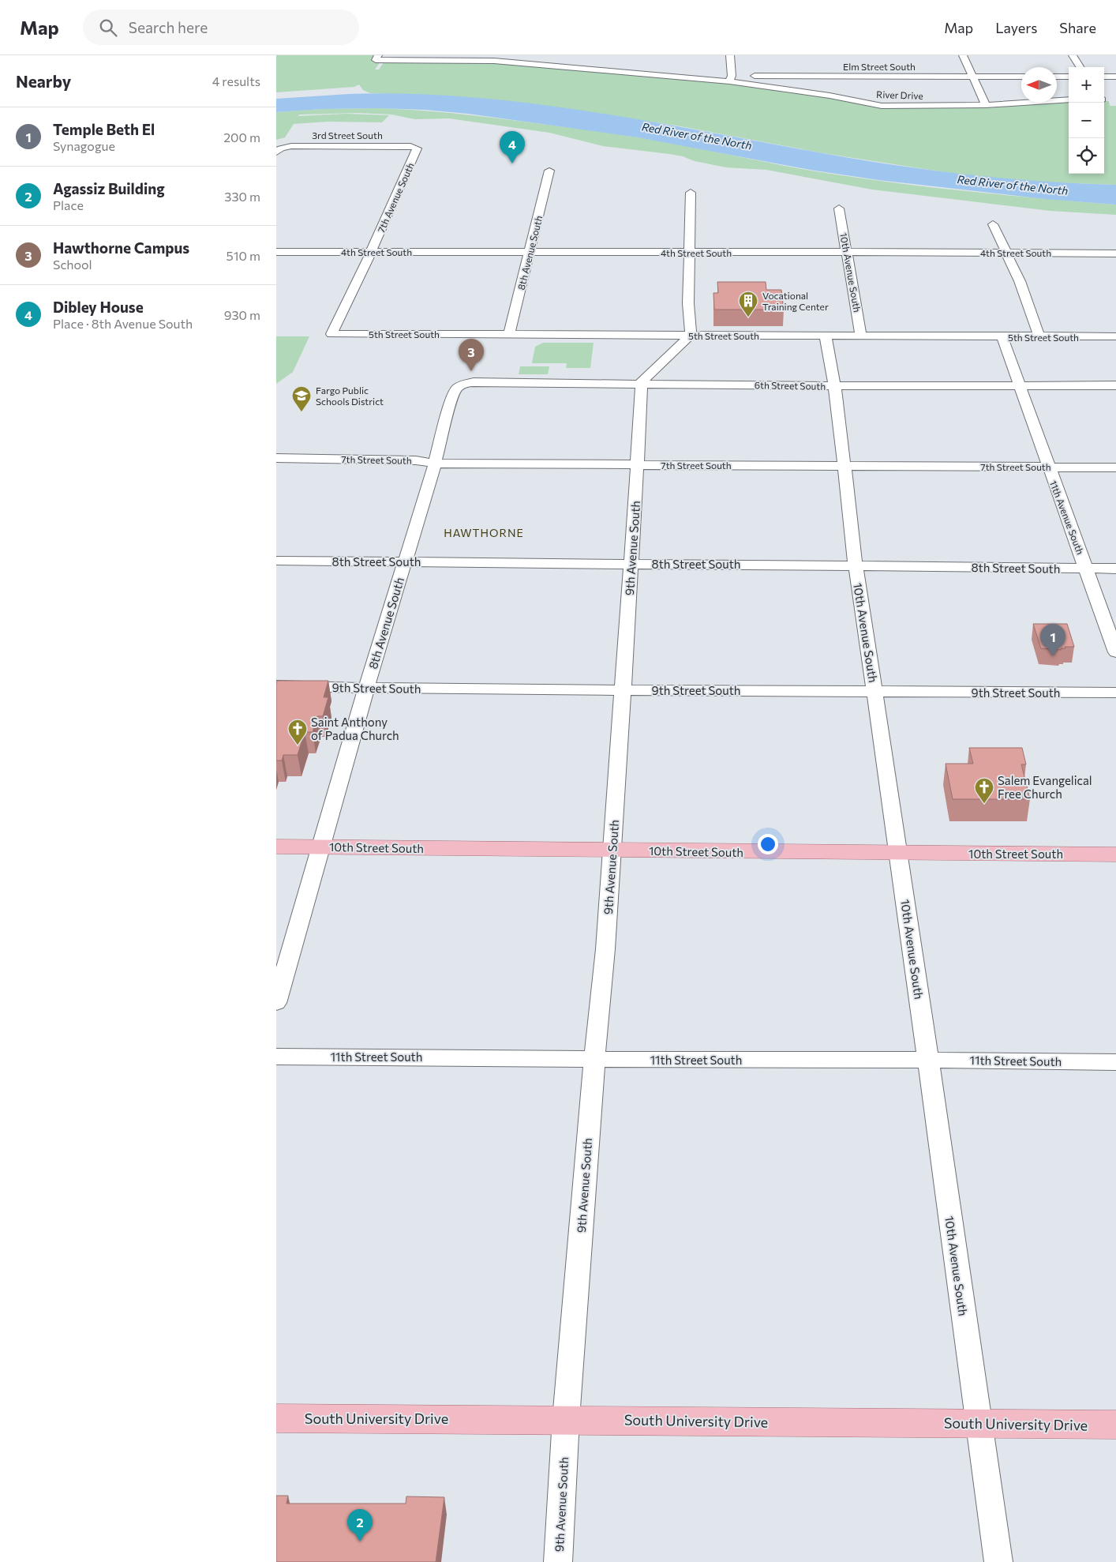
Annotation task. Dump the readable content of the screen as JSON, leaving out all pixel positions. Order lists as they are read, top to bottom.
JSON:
{
  "streets": {
    "main road": ["10th Street South", "South University Drive"],
    "street": [
      "Elm Street South",
      "River Drive",
      "3rd Street South",
      "7th Avenue South",
      "4th Street South",
      "8th Avenue South",
      "10th Avenue South",
      "5th Street South",
      "6th Street South",
      "7th Street South",
      "11th Avenue South",
      "9th Avenue South",
      "8th Street South",
      "9th Street South",
      "11th Street South"
    ]
  },
  "crossings": [
    ["Elm Street South", "River Drive"],
    ["3rd Street South", "7th Avenue South"],
    ["7th Avenue South", "4th Street South"],
    ["7th Avenue South", "5th Street South"],
    ["4th Street South", "8th Avenue South"],
    ["4th Street South", "10th Avenue South"],
    ["8th Avenue South", "5th Street South"],
    ["8th Avenue South", "6th Street South"],
    ["8th Avenue South", "7th Street South"],
    ["8th Avenue South", "8th Street South"],
    ["8th Avenue South", "9th Street South"],
    ["8th Avenue South", "10th Street South"],
    ["10th Avenue South", "5th Street South"],
    ["10th Avenue South", "6th Street South"],
    ["10th Avenue South", "7th Street South"],
    ["10th Avenue South", "8th Street South"],
    ["10th Avenue South", "9th Street South"],
    ["10th Avenue South", "10th Street South"],
    ["10th Avenue South", "11th Street South"],
    ["10th Avenue South", "South University Drive"],
    ["5th Street South", "11th Avenue South"],
    ["6th Street South", "11th Avenue South"],
    ["6th Street South", "9th Avenue South"],
    ["7th Street South", "11th Avenue South"],
    ["7th Street South", "9th Avenue South"],
    ["11th Avenue South", "8th Street South"],
    ["9th Avenue South", "8th Street South"],
    ["9th Avenue South", "9th Street South"],
    ["9th Avenue South", "10th Street South"],
    ["9th Avenue South", "11th Street South"],
    ["9th Avenue South", "South University Drive"]
  ],
  "districts": ["HAWTHORNE"],
  "water": ["Red River of the North"],
  "places": {
    "building": ["Vocational Training Center"],
    "school or university": ["Fargo Public Schools District"],
    "church": ["Saint Anthony of Padua Church", "Salem Evangelical Free Church"]
  },
  "north": "left",
  "page": {
    "header": "Map",
    "search": "Search here",
    "nav": ["Map", "Layers", "Share"],
    "heading": ["Nearby", "4 results"],
    "map_buttons": ["+", "−"],
    "list": [
      {
        "mark": "1",
        "name": "Temple Beth El",
        "note": "Synagogue",
        "value": "200 m"
      },
      {
        "mark": "2",
        "name": "Agassiz Building",
        "note": "Place",
        "value": "330 m"
      },
      {
        "mark": "3",
        "name": "Hawthorne Campus",
        "note": "School",
        "value": "510 m"
      },
      {
        "mark": "4",
        "name": "Dibley House",
        "note": "Place · 8th Avenue South",
        "value": "930 m"
      }
    ],
    "pins": [
      "4",
      "3",
      "1",
      "2"
    ]
  }
}
